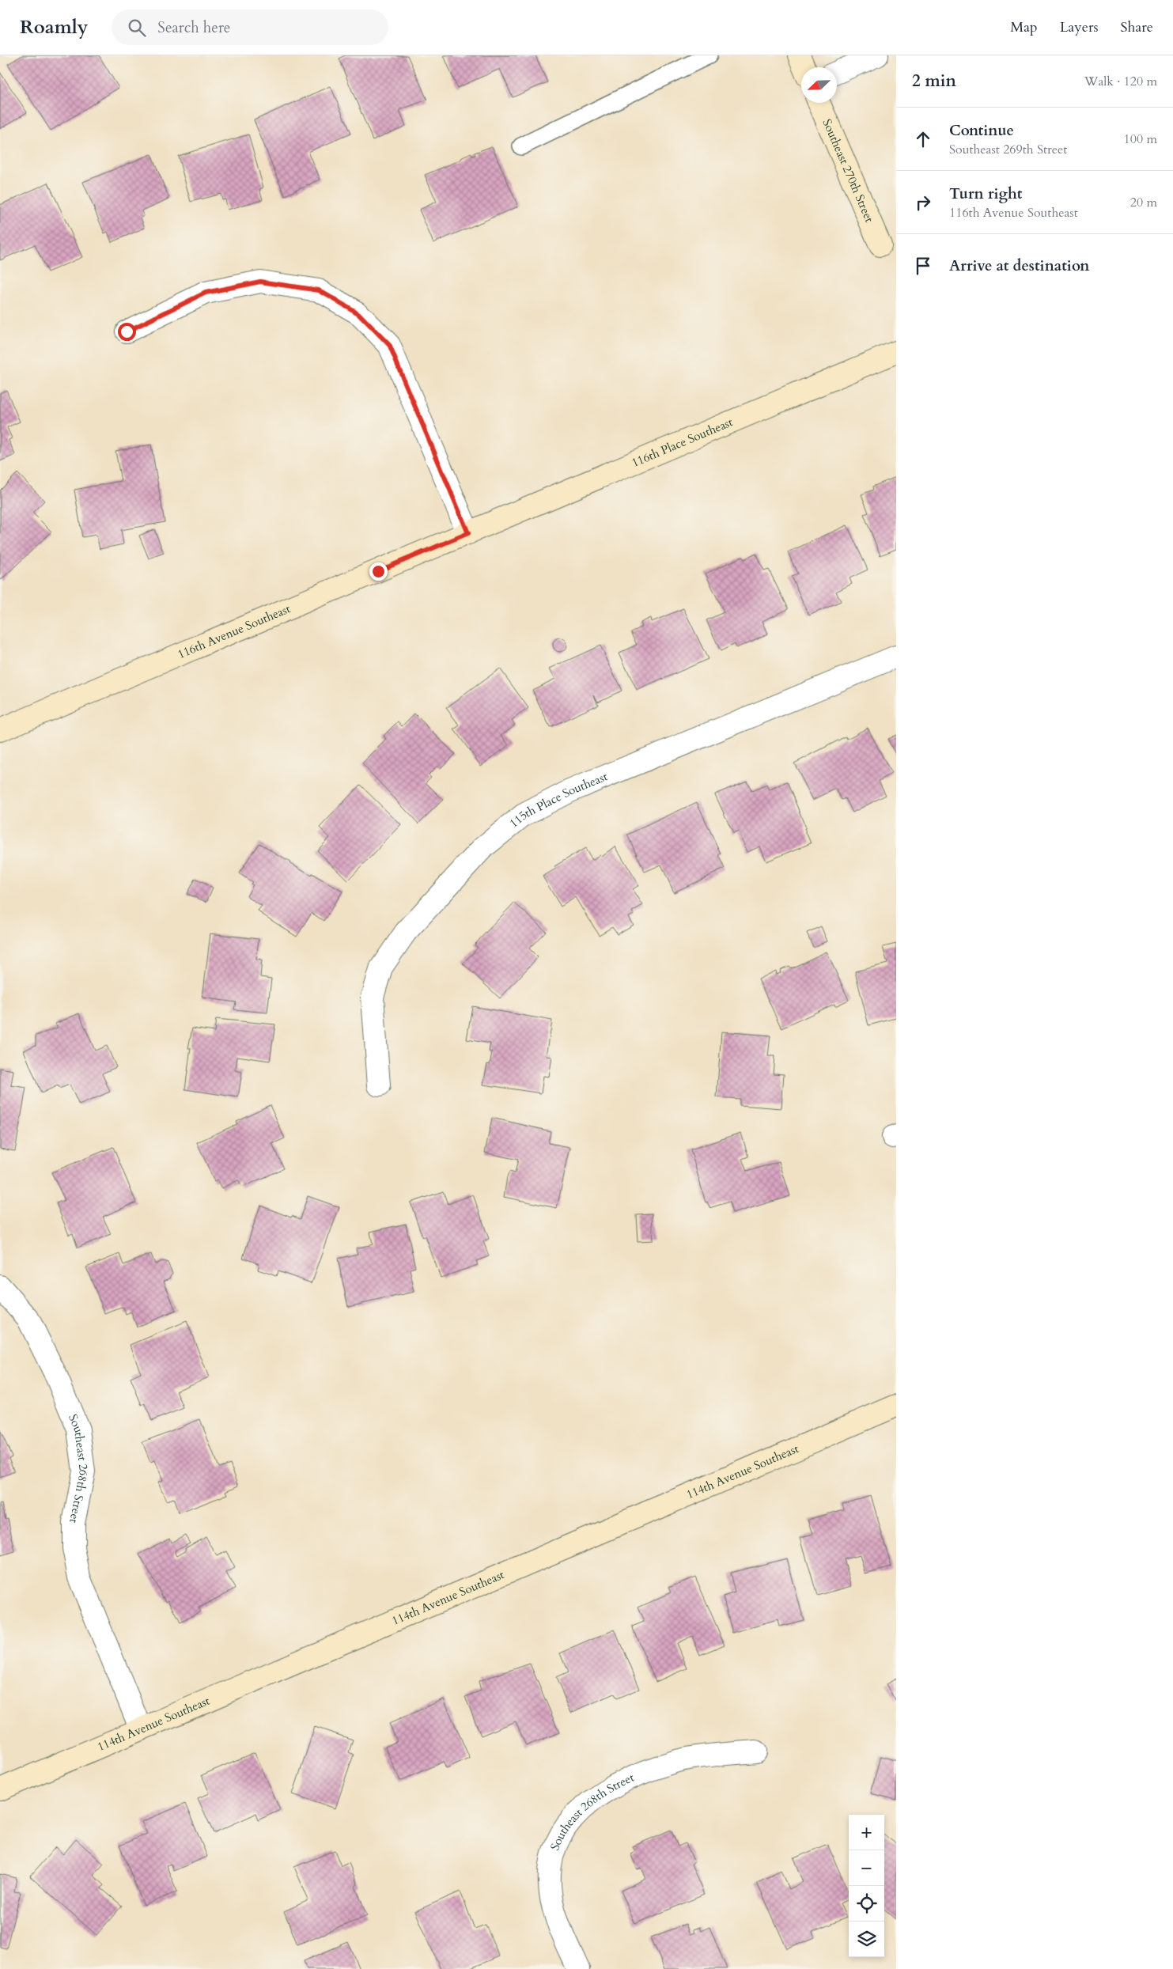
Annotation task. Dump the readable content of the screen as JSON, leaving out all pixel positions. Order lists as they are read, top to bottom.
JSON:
{
  "streets": {
    "street": [
      "Southeast 270th Street",
      "116th Place Southeast",
      "116th Avenue Southeast",
      "115th Place Southeast",
      "Southeast 268th Street",
      "114th Avenue Southeast"
    ]
  },
  "crossings": [
    ["116th Place Southeast", "116th Avenue Southeast"],
    ["Southeast 268th Street", "114th Avenue Southeast"]
  ],
  "north": "bottom left",
  "page": {
    "header": "Roamly",
    "search": "Search here",
    "nav": ["Map", "Layers", "Share"],
    "heading": ["2 min", "Walk · 120 m"],
    "list": [
      ["Continue", "Southeast 269th Street", "100 m"],
      ["Turn right", "116th Avenue Southeast", "20 m"],
      "Arrive at destination"
    ],
    "map_buttons": ["+", "−"]
  }
}
